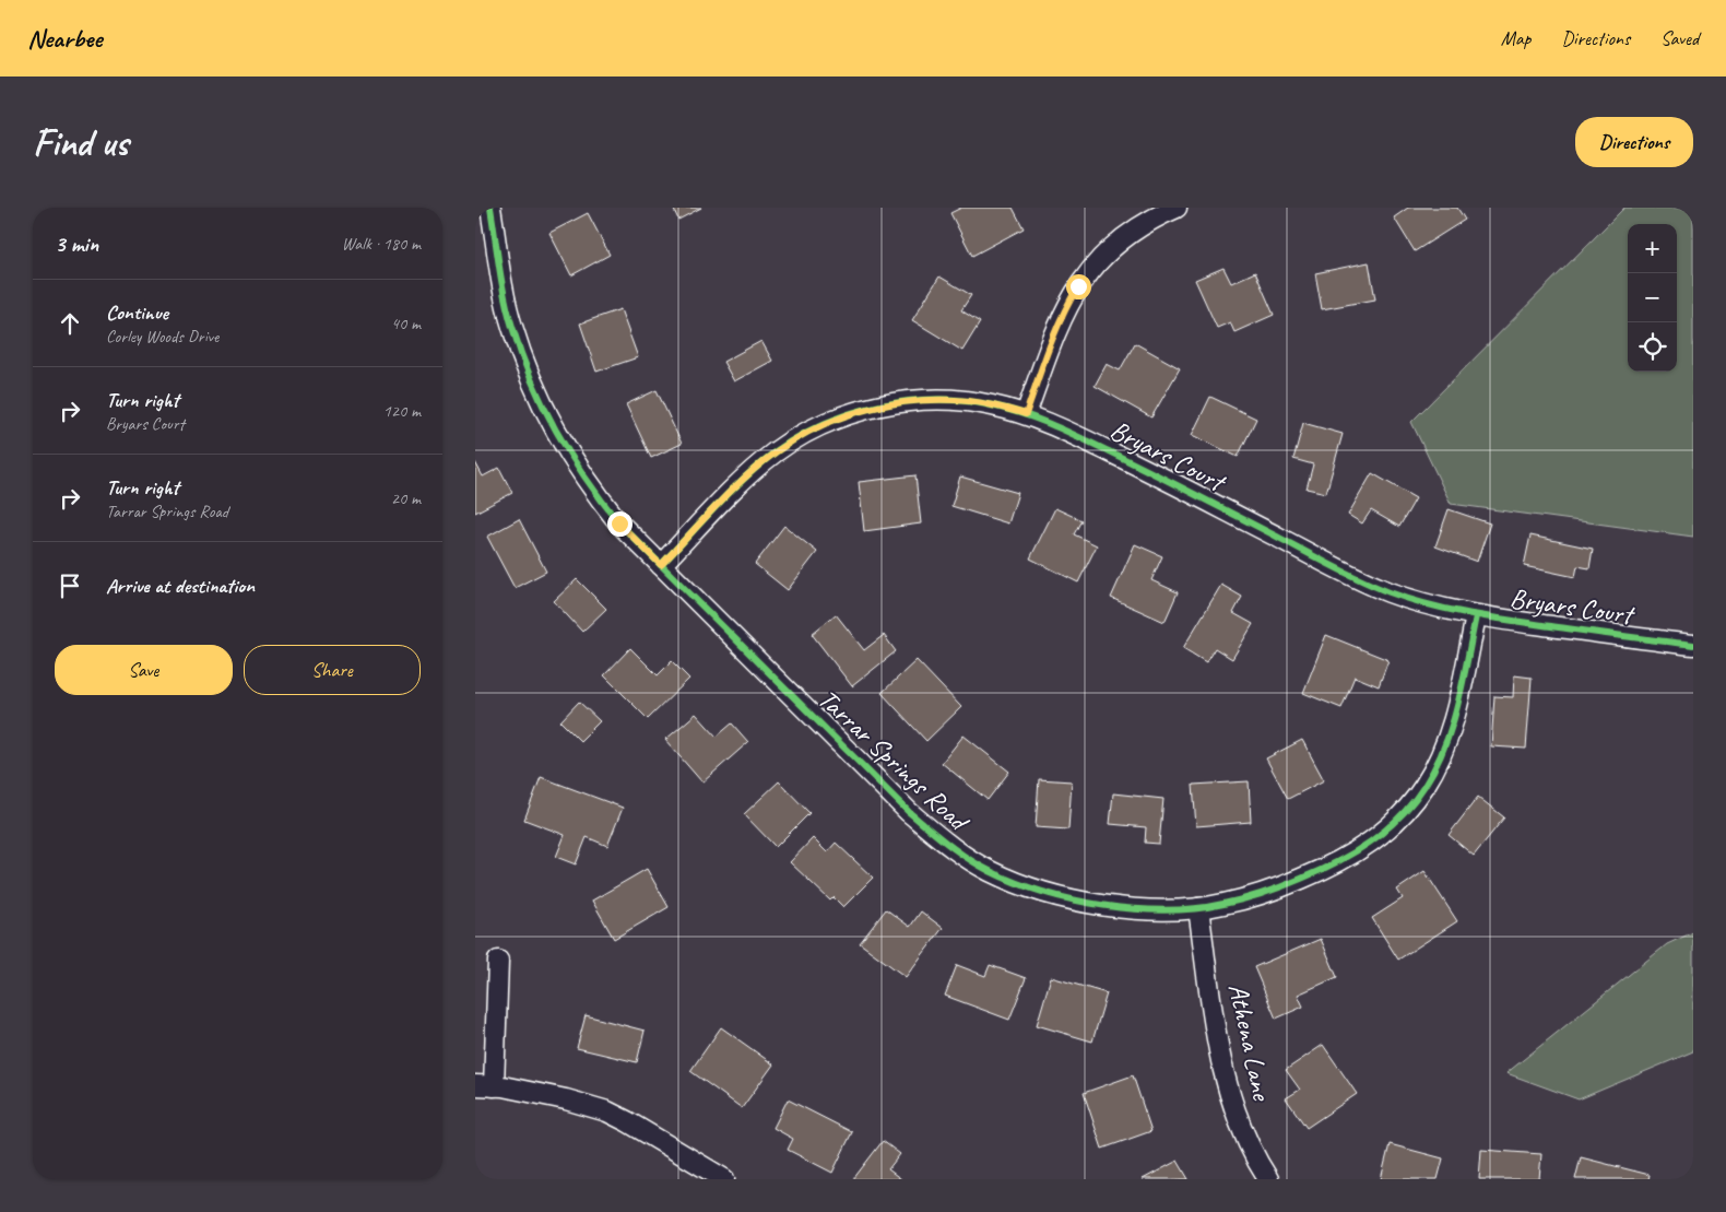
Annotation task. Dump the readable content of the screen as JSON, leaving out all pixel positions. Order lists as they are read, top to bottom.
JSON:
{
  "streets": {
    "street": ["Bryars Court", "Tarrar Springs Road", "Athena Lane"]
  },
  "crossings": [
    ["Bryars Court", "Tarrar Springs Road"],
    ["Tarrar Springs Road", "Athena Lane"]
  ],
  "page": {
    "header": "Nearbee",
    "nav": ["Map", "Directions", "Saved"],
    "buttons": [
      "Directions",
      ["Save", "Share"]
    ],
    "title": "Find us",
    "heading": ["3 min", "Walk · 180 m"],
    "map_buttons": ["+", "−"],
    "list": [
      ["Continue", "Corley Woods Drive", "40 m"],
      ["Turn right", "Bryars Court", "120 m"],
      ["Turn right", "Tarrar Springs Road", "20 m"],
      "Arrive at destination"
    ]
  }
}
